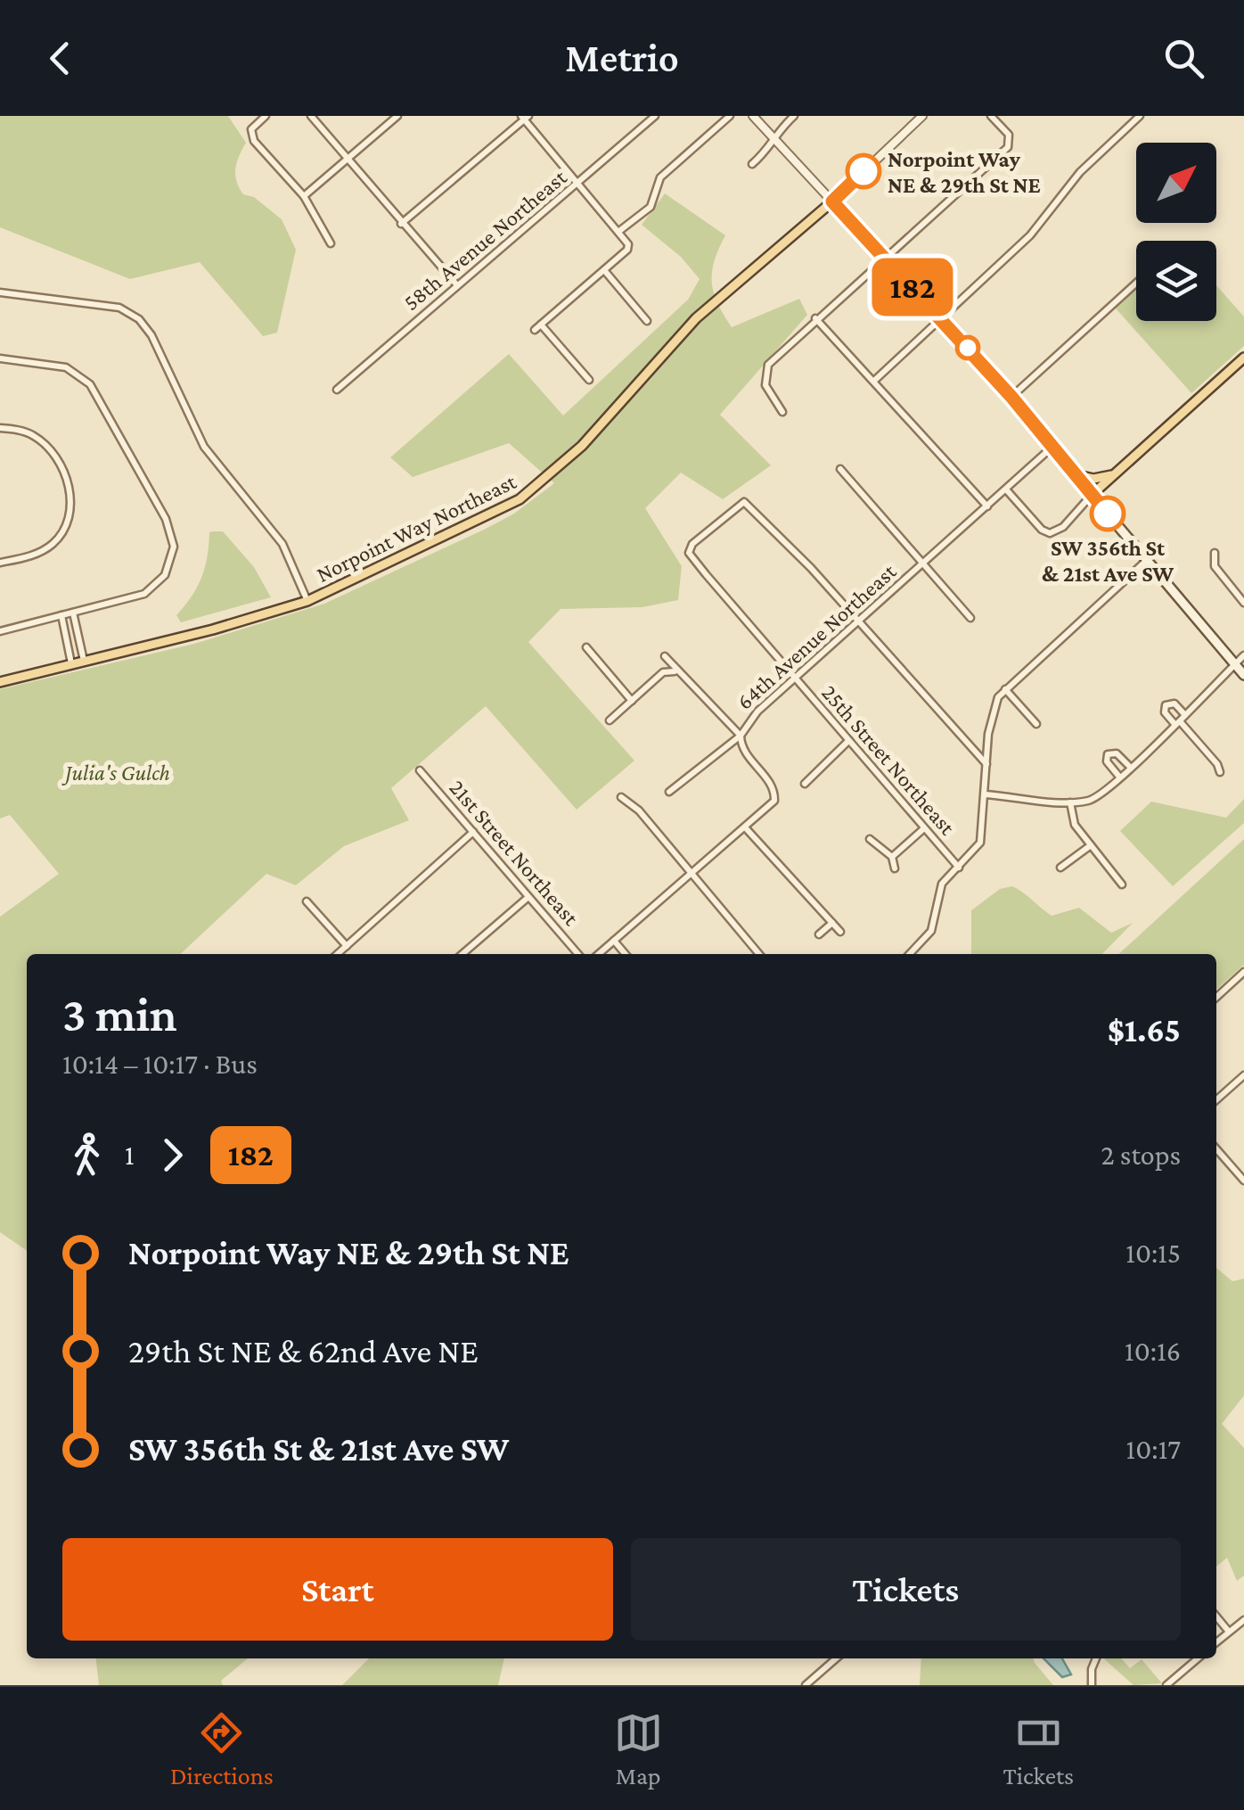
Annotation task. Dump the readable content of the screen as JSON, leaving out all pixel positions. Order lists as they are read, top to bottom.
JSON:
{
  "streets": {
    "main road": ["Norpoint Way Northeast"],
    "street": [
      "58th Avenue Northeast",
      "64th Avenue Northeast",
      "25th Street Northeast",
      "21st Street Northeast"
    ]
  },
  "crossings": [
    ["64th Avenue Northeast", "25th Street Northeast"]
  ],
  "parks": ["Julia's Gulch"],
  "places": ["Norpoint Way NE & 29th St NE", "SW 356th St & 21st Ave SW"],
  "lines": ["bus line 182"],
  "north": "top right",
  "page": {
    "header": "Metrio",
    "on_map": "182",
    "heading": ["3 min", "10:14 – 10:17 · Bus", "$1.65"],
    "legs": ["1", "182", "2 stops"],
    "list": [
      {
        "name": "Norpoint Way NE & 29th St NE",
        "value": "10:15"
      },
      {
        "name": "29th St NE & 62nd Ave NE",
        "value": "10:16"
      },
      {
        "name": "SW 356th St & 21st Ave SW",
        "value": "10:17"
      }
    ],
    "buttons": ["Start", "Tickets"],
    "tabs": ["Directions", "Map", "Tickets"]
  }
}
